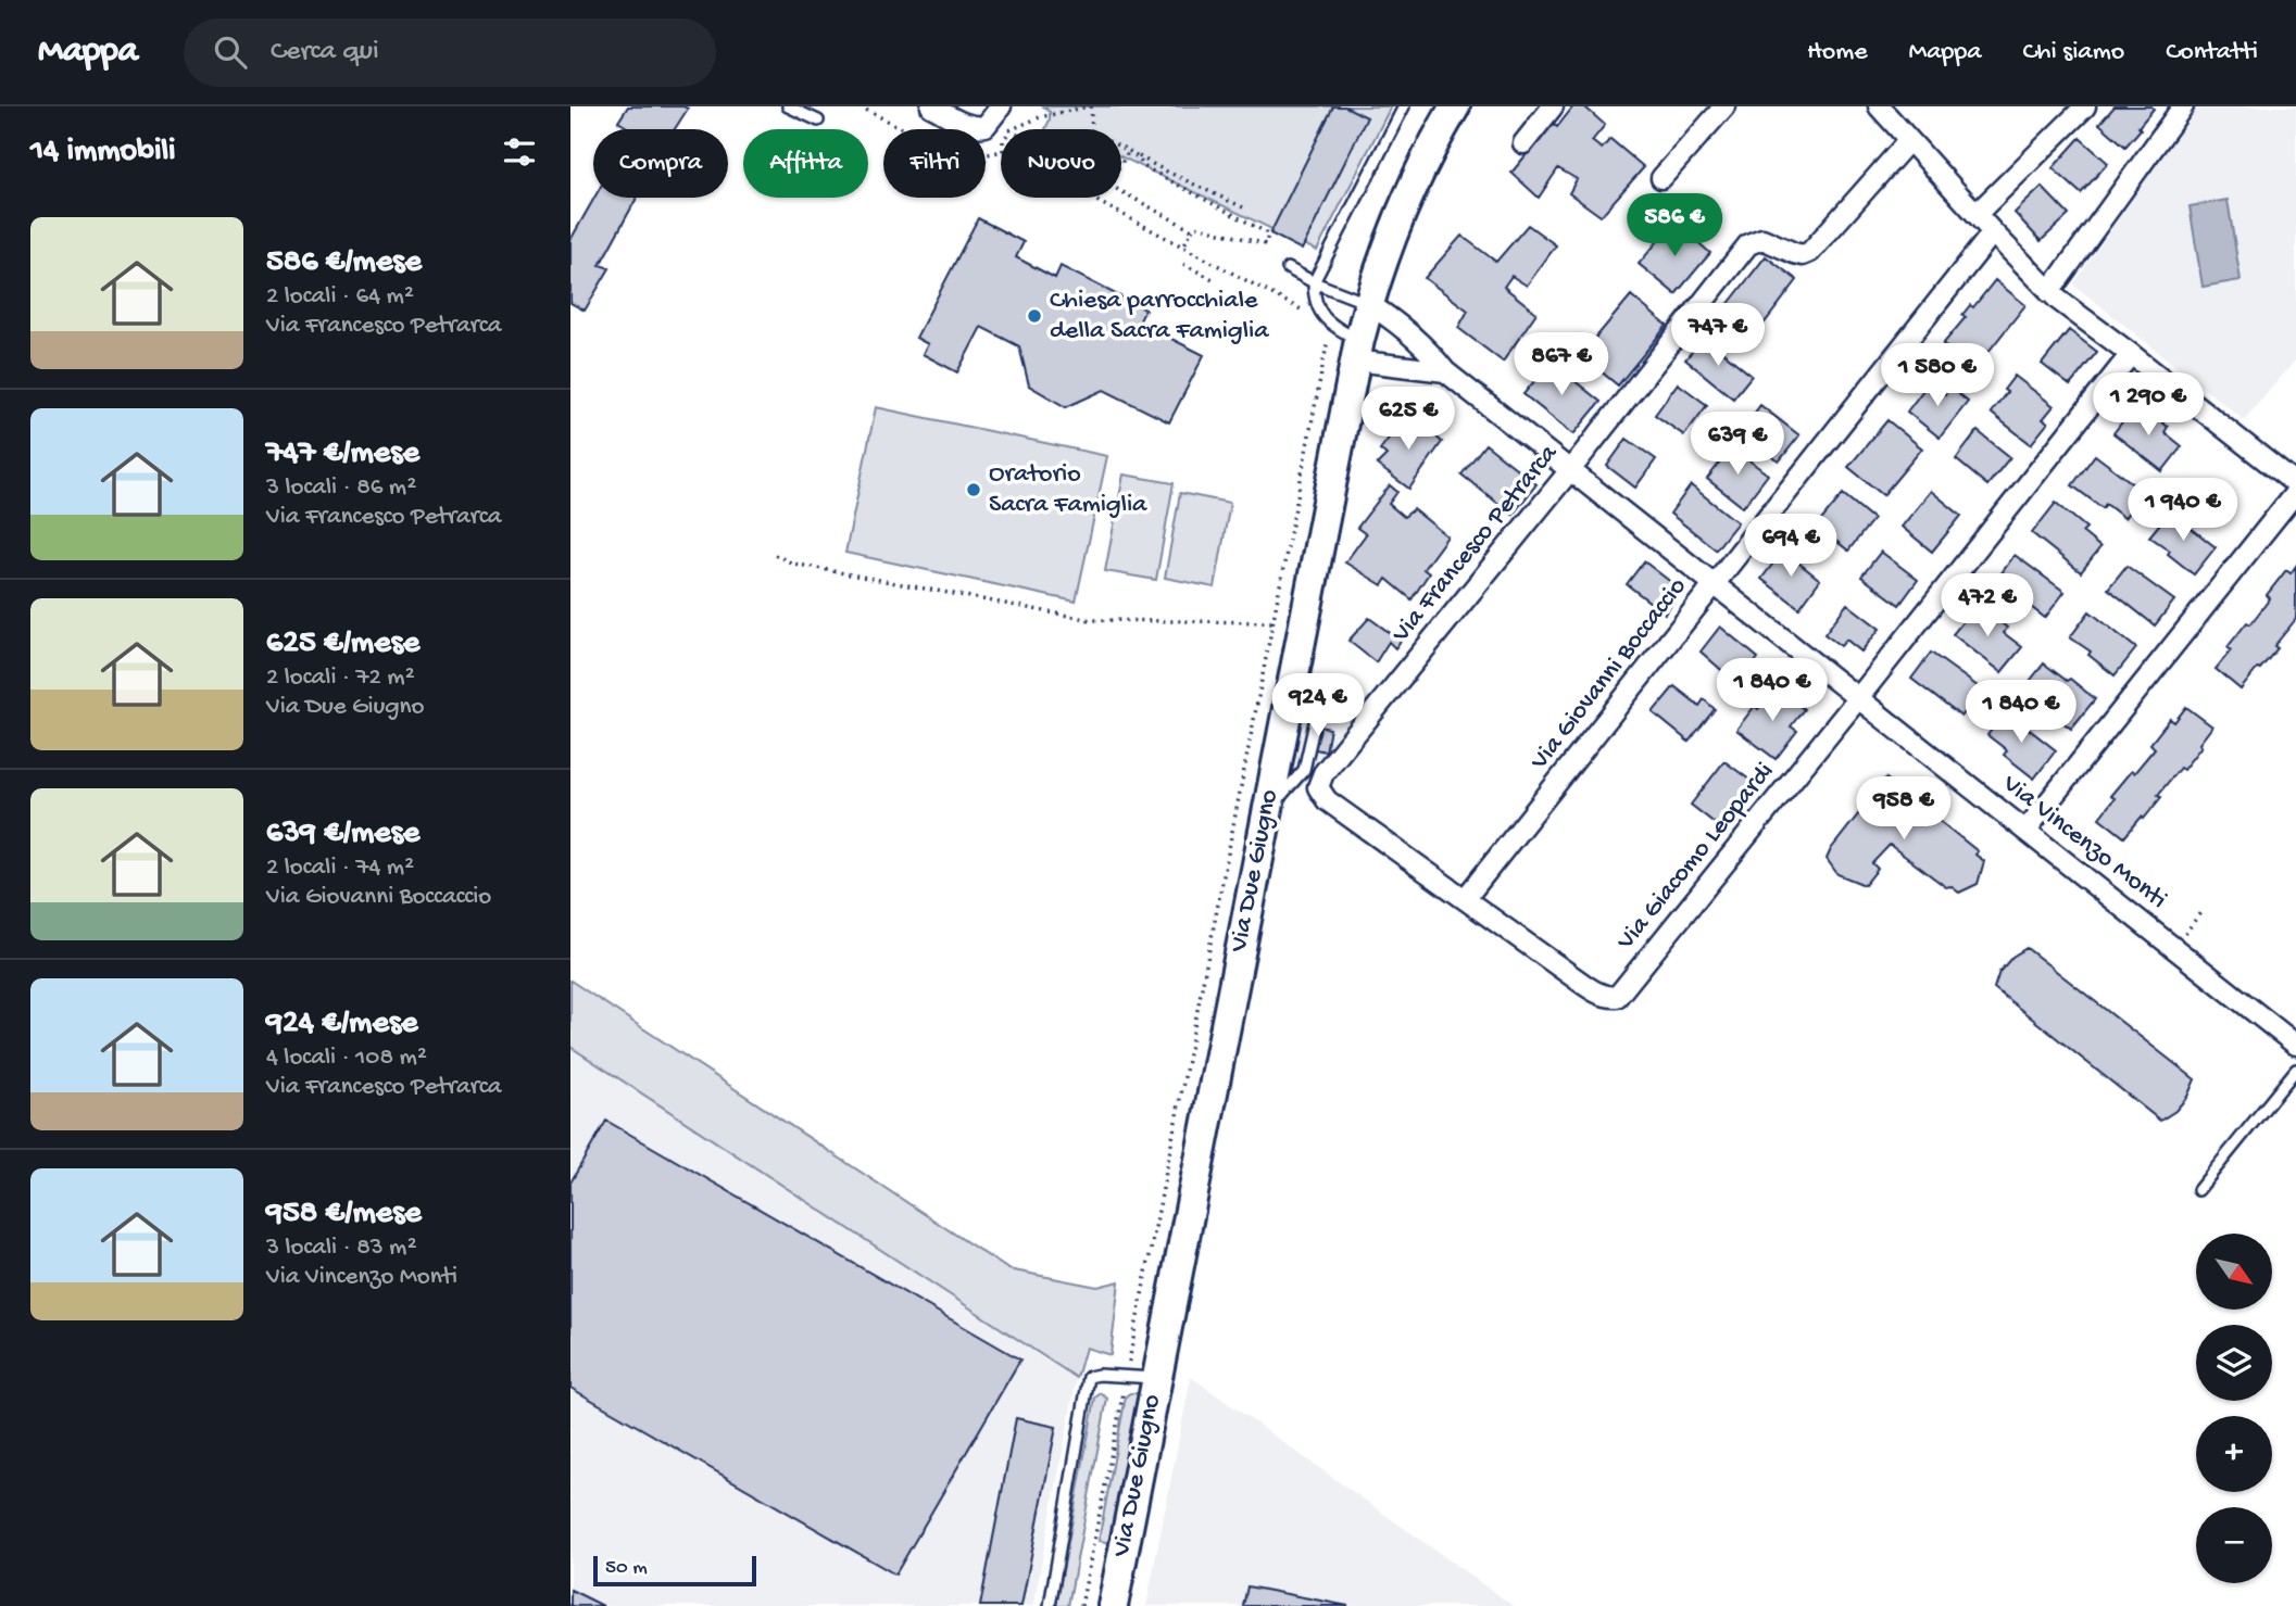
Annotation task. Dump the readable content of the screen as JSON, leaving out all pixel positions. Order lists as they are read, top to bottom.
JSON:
{
  "streets": {
    "main road": ["Via Due Giugno"],
    "street": [
      "Via Francesco Petrarca",
      "Via Giovanni Boccaccio",
      "Via Vincenzo Monti",
      "Via Giacomo Leopardi"
    ]
  },
  "crossings": [
    ["Via Francesco Petrarca", "Via Giovanni Boccaccio"],
    ["Via Francesco Petrarca", "Via Vincenzo Monti"],
    ["Via Francesco Petrarca", "Via Giacomo Leopardi"],
    ["Via Giovanni Boccaccio", "Via Vincenzo Monti"],
    ["Via Giovanni Boccaccio", "Via Giacomo Leopardi"],
    ["Via Vincenzo Monti", "Via Giacomo Leopardi"],
    ["Via Vincenzo Monti", "Via Due Giugno"]
  ],
  "places": ["Chiesa parrocchiale della Sacra Famiglia", "Oratorio Sacra Famiglia"],
  "scale_bar": "50 m",
  "north": "bottom right",
  "page": {
    "header": "Mappa",
    "search": "Cerca qui",
    "nav": [
      "Home",
      "Mappa",
      "Chi siamo",
      "Contatti"
    ],
    "heading": "14 immobili",
    "chip": [
      "Compra",
      "Affitta",
      "Filtri",
      "Nuovo"
    ],
    "price": [
      "586 €",
      "747 €",
      "867 €",
      "1 580 €",
      "1 290 €",
      "625 €",
      "639 €",
      "1 940 €",
      "694 €",
      "472 €",
      "1 840 €",
      "924 €",
      "1 840 €",
      "958 €"
    ],
    "list": [
      {
        "name": "586 €/mese",
        "note": "2 locali · 64 m² · Via Francesco Petrarca"
      },
      {
        "name": "747 €/mese",
        "note": "3 locali · 86 m² · Via Francesco Petrarca"
      },
      {
        "name": "625 €/mese",
        "note": "2 locali · 72 m² · Via Due Giugno"
      },
      {
        "name": "639 €/mese",
        "note": "2 locali · 74 m² · Via Giovanni Boccaccio"
      },
      {
        "name": "924 €/mese",
        "note": "4 locali · 108 m² · Via Francesco Petrarca"
      },
      {
        "name": "958 €/mese",
        "note": "3 locali · 83 m² · Via Vincenzo Monti"
      }
    ],
    "map_buttons": ["+", "−"],
    "scale": "50 m"
  }
}
